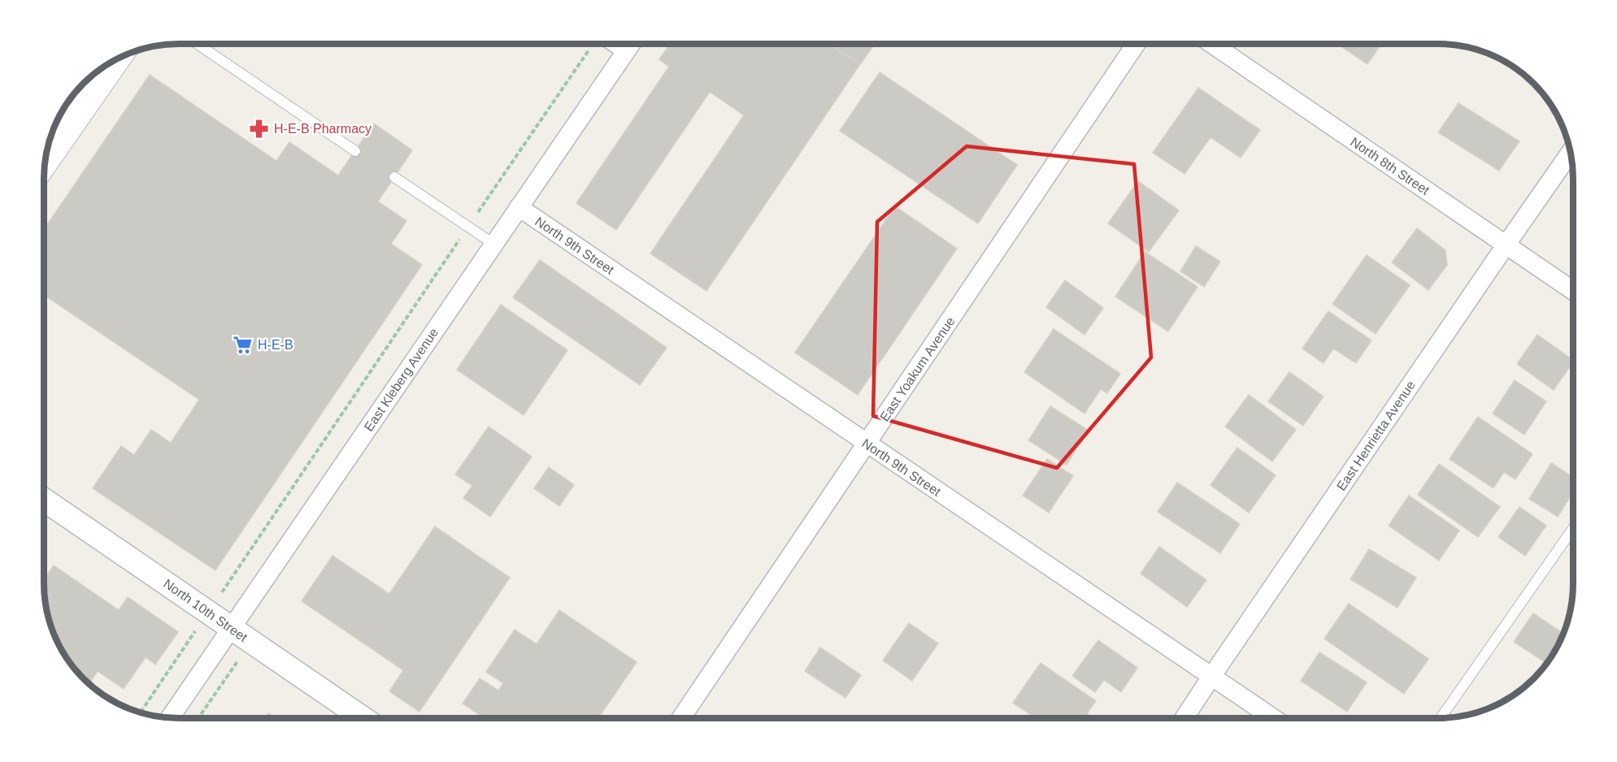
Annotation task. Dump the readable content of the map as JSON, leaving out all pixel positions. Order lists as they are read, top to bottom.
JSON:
{
  "streets": {
    "street": [
      "North 8th Street",
      "North 9th Street",
      "East Yoakum Avenue",
      "East Kleberg Avenue",
      "East Henrietta Avenue",
      "North 10th Street"
    ]
  },
  "crossings": [
    ["North 8th Street", "East Henrietta Avenue"],
    ["North 9th Street", "East Yoakum Avenue"],
    ["North 9th Street", "East Kleberg Avenue"],
    ["North 9th Street", "East Henrietta Avenue"],
    ["East Kleberg Avenue", "North 10th Street"]
  ],
  "places": {
    "pharmacy": ["H-E-B Pharmacy"],
    "supermarket": ["H-E-B"]
  }
}
